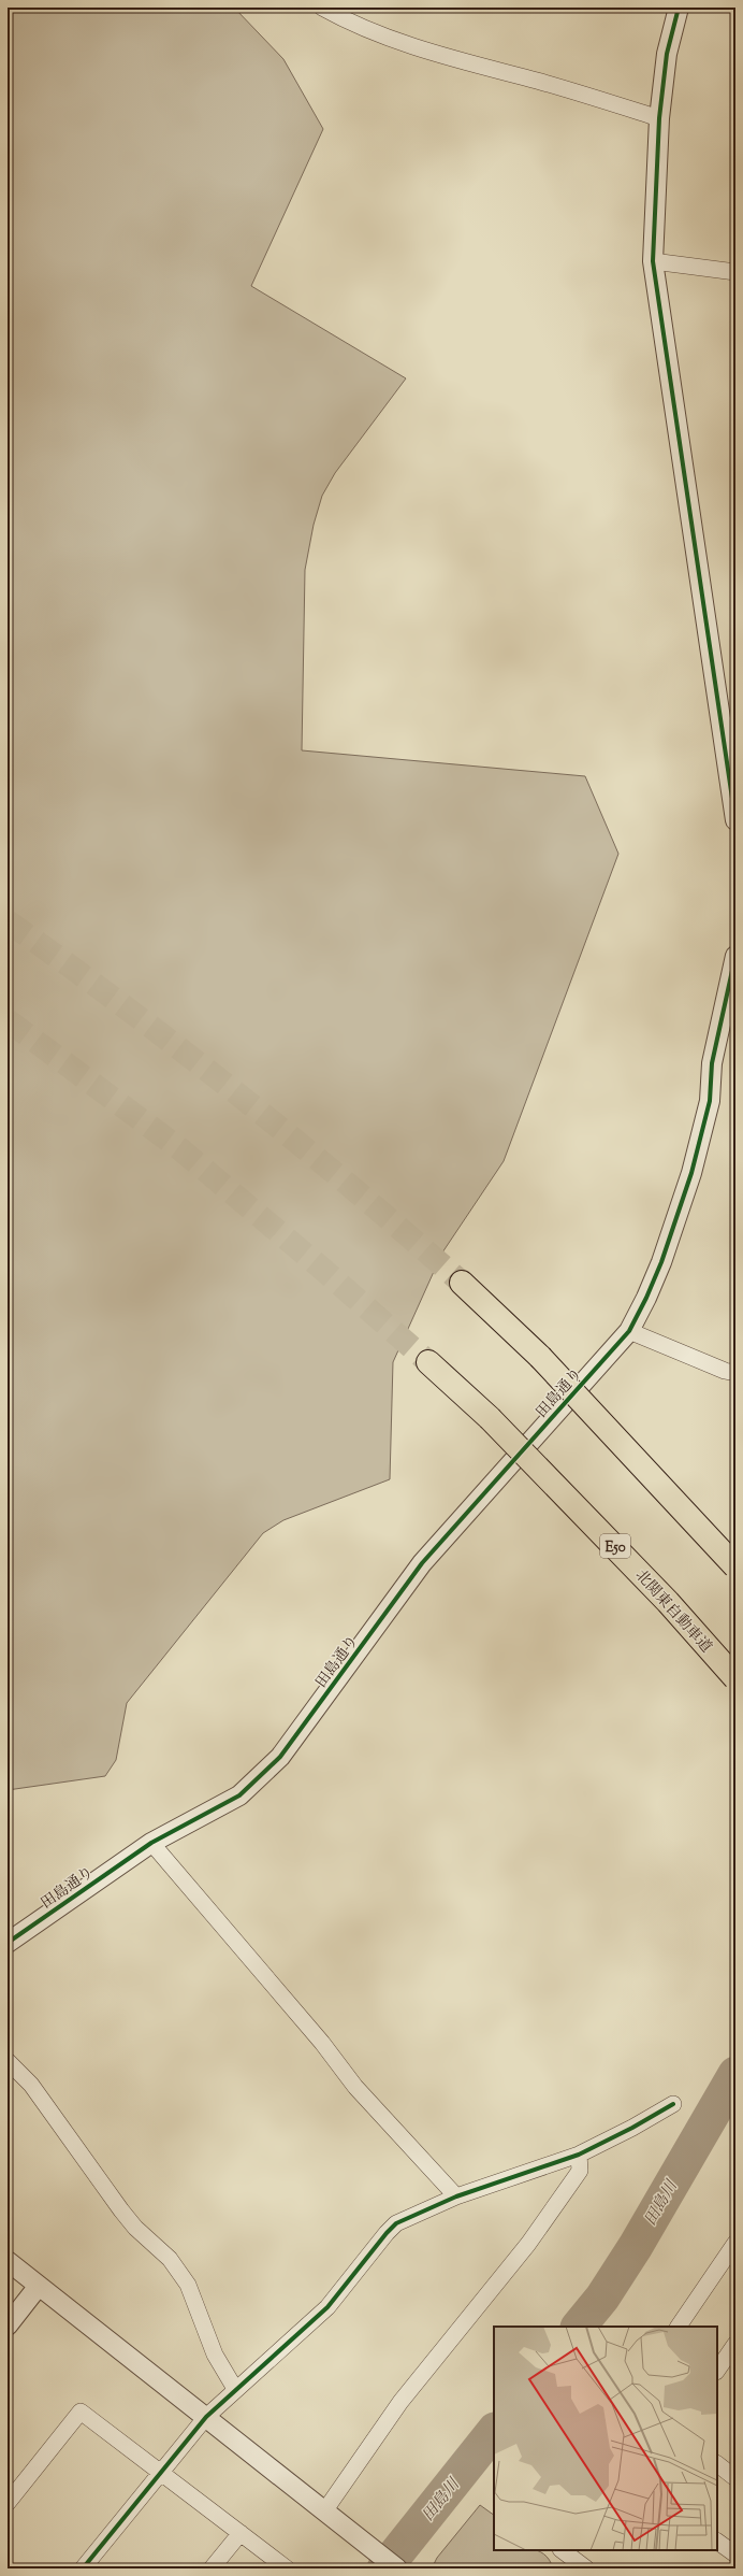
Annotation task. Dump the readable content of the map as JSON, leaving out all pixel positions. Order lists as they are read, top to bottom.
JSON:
{
  "streets": {
    "highway": ["E50", "北関東自動車道"],
    "street": ["田島通り"]
  },
  "water": ["田島川"]
}
